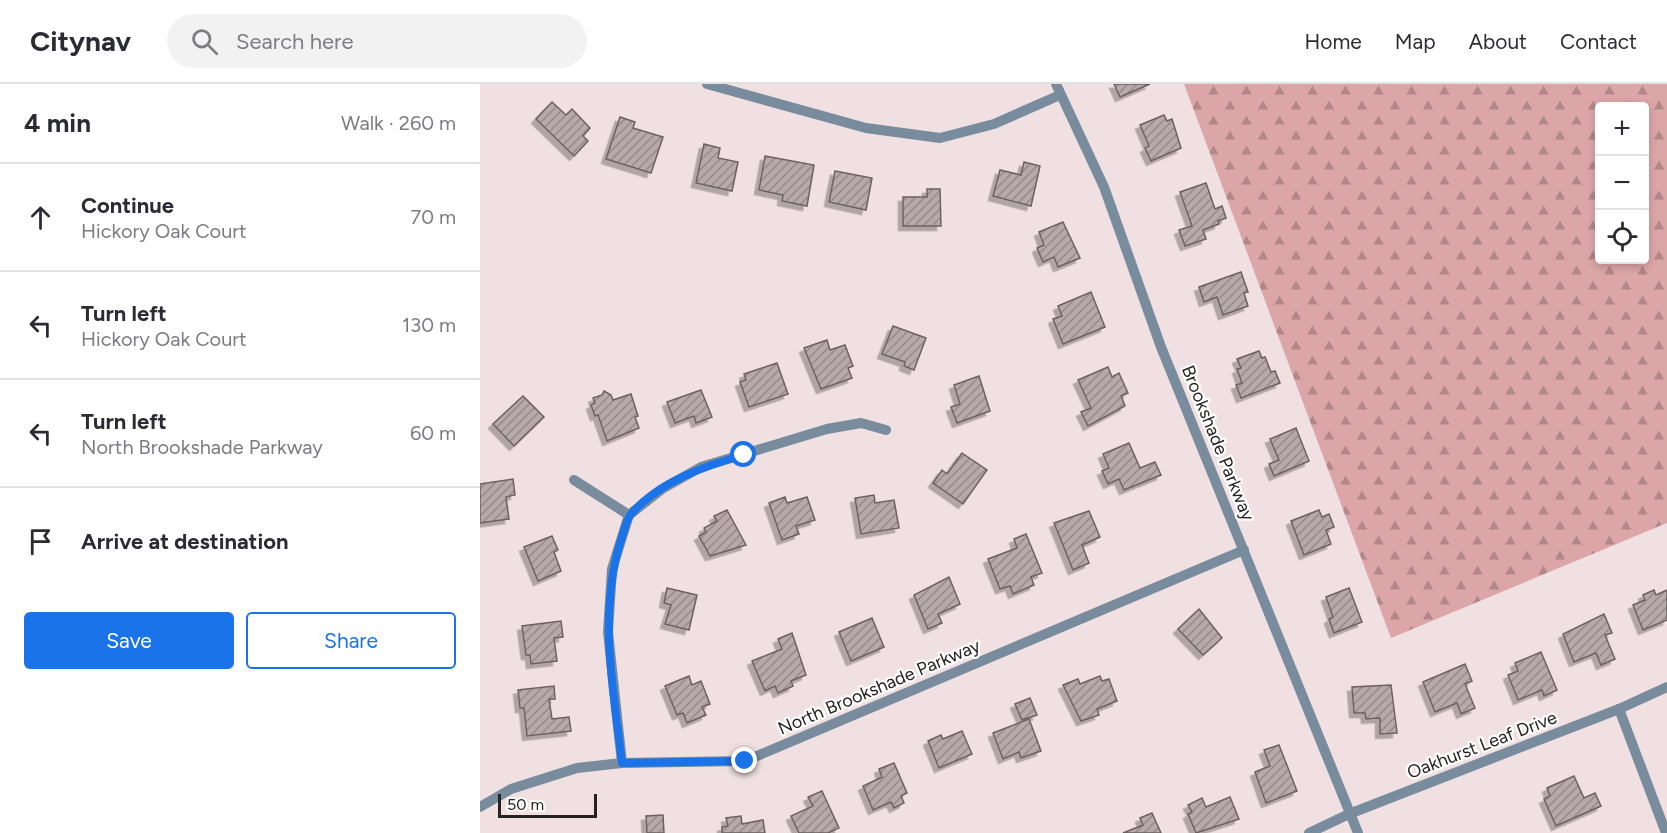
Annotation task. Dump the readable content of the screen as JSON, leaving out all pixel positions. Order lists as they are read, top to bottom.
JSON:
{
  "streets": {
    "street": ["Brookshade Parkway", "North Brookshade Parkway", "Oakhurst Leaf Drive"]
  },
  "crossings": [
    ["Brookshade Parkway", "North Brookshade Parkway"],
    ["Brookshade Parkway", "Oakhurst Leaf Drive"]
  ],
  "scale_bar": "50 m",
  "page": {
    "header": "Citynav",
    "search": "Search here",
    "nav": [
      "Home",
      "Map",
      "About",
      "Contact"
    ],
    "heading": ["4 min", "Walk · 260 m"],
    "map_buttons": ["+", "−"],
    "list": [
      ["Continue", "Hickory Oak Court", "70 m"],
      ["Turn left", "Hickory Oak Court", "130 m"],
      ["Turn left", "North Brookshade Parkway", "60 m"],
      "Arrive at destination"
    ],
    "buttons": ["Save", "Share"],
    "scale": "50 m"
  }
}
